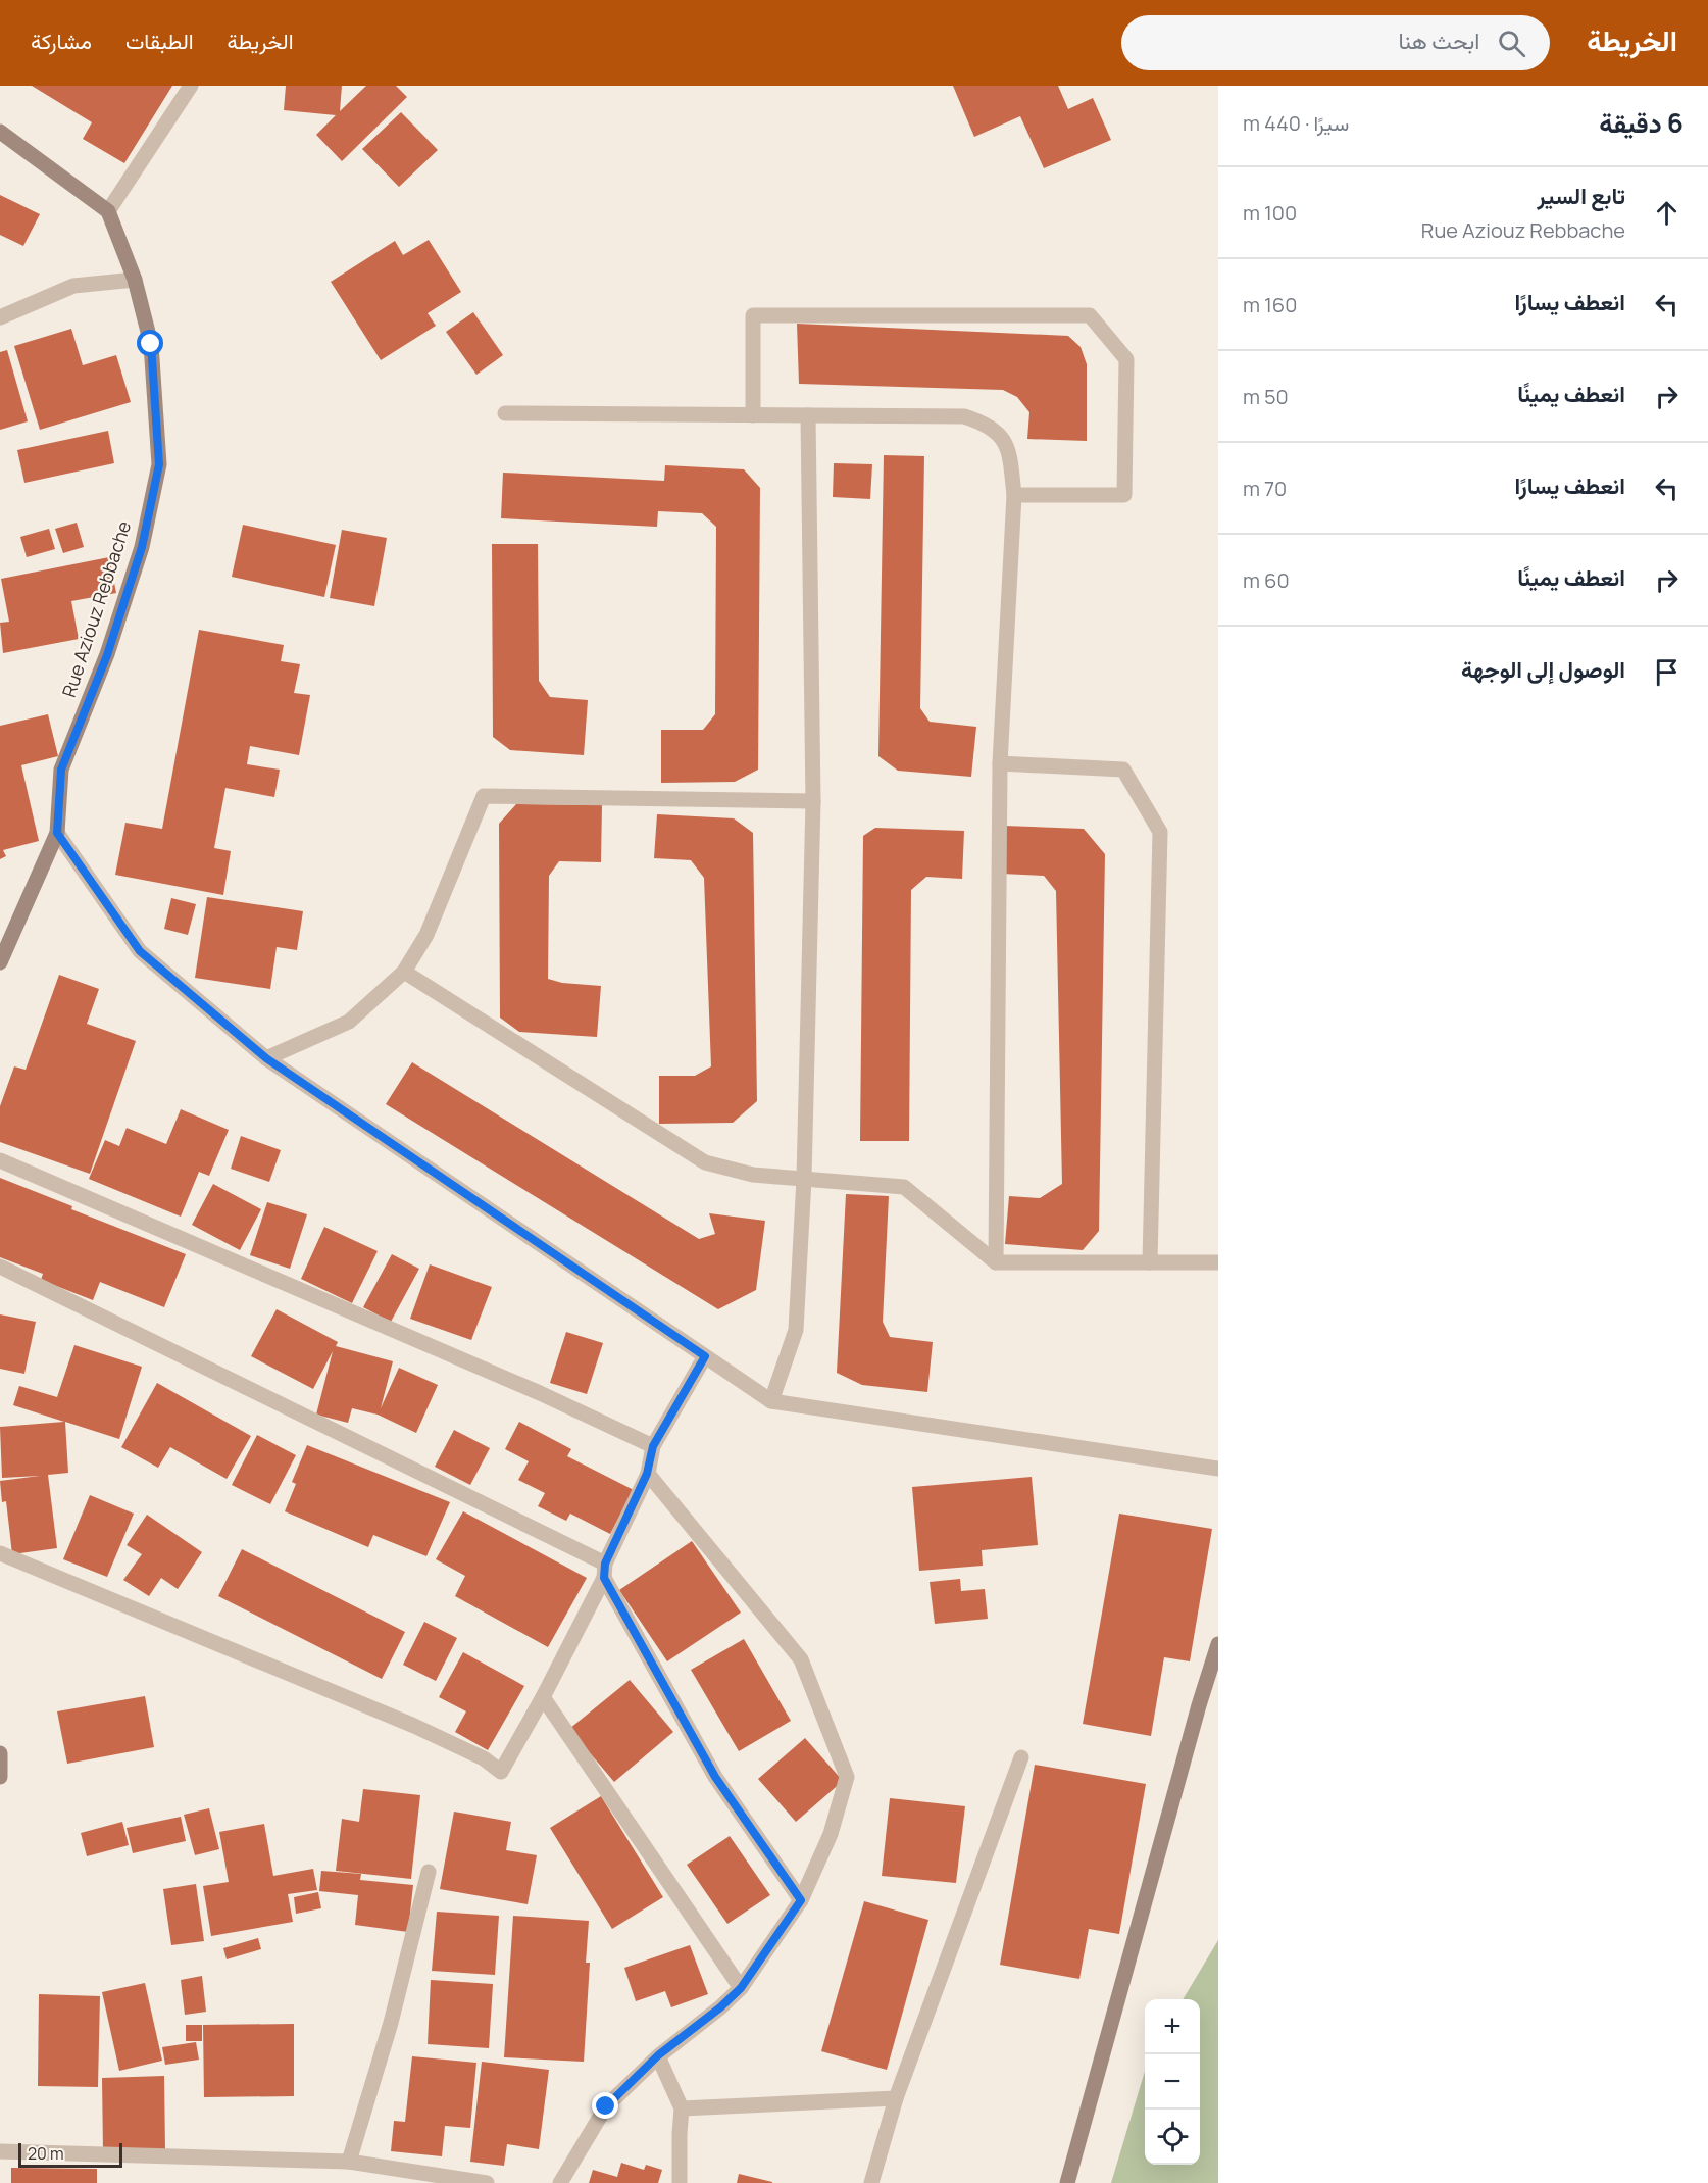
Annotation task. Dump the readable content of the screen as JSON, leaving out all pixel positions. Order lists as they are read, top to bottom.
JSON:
{
  "streets": {
    "street": ["Rue Aziouz Rebbache"]
  },
  "scale_bar": "20 m",
  "page": {
    "header": "الخريطة",
    "search": "ابحث هنا",
    "nav": ["الخريطة", "الطبقات", "مشاركة"],
    "heading": ["6 دقيقة", "سيرًا · 440 m"],
    "list": [
      ["تابع السير", "Rue Aziouz Rebbache", "100 m"],
      ["انعطف يسارًا", "160 m"],
      ["انعطف يمينًا", "50 m"],
      ["انعطف يسارًا", "70 m"],
      ["انعطف يمينًا", "60 m"],
      "الوصول إلى الوجهة"
    ],
    "map_buttons": ["+", "−"],
    "scale": "20 m"
  }
}
